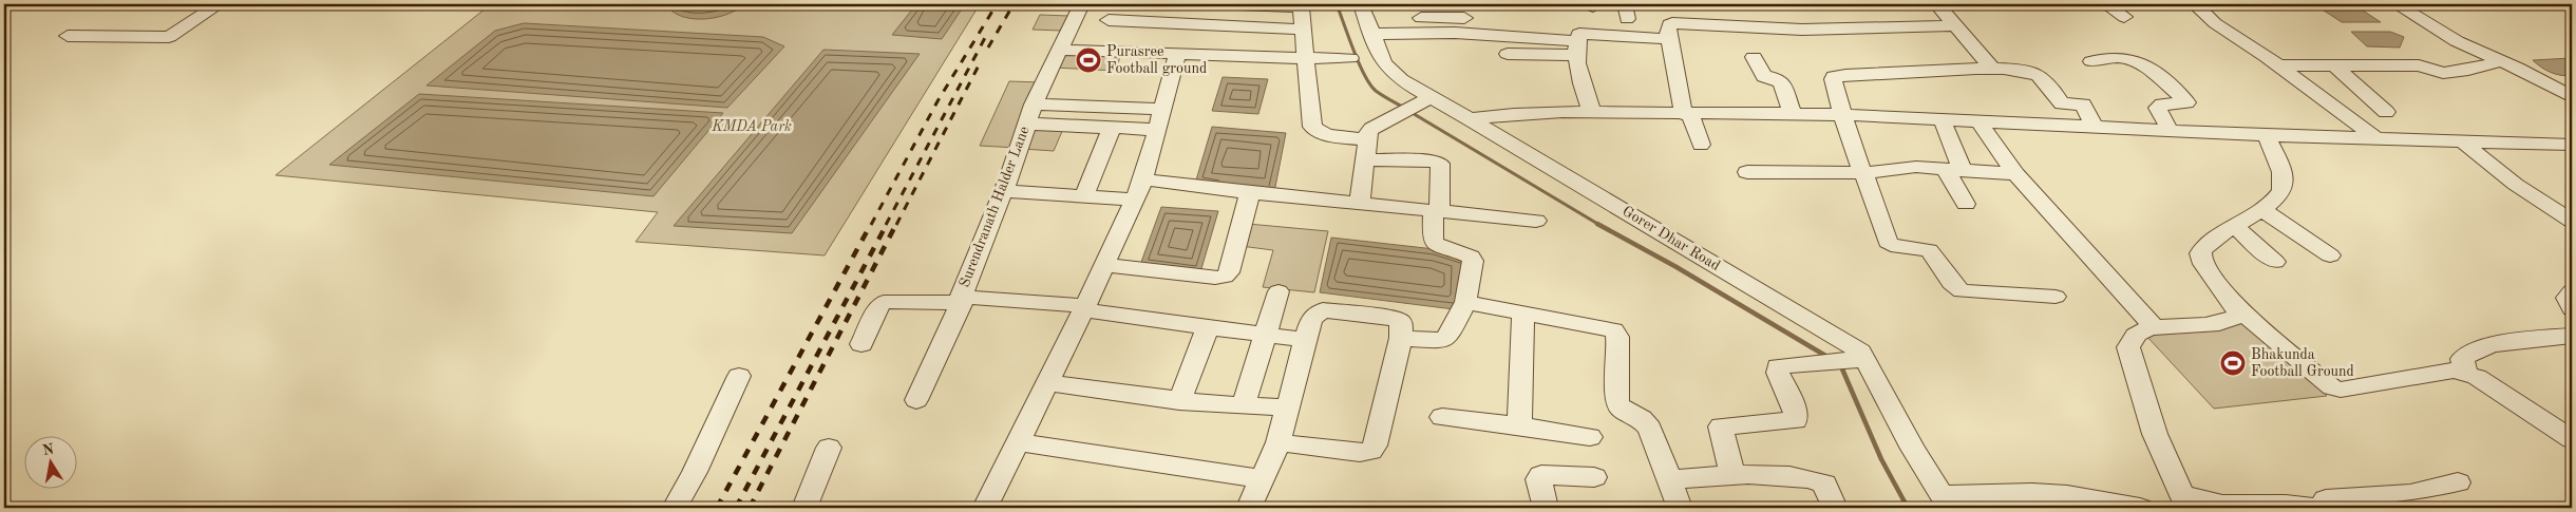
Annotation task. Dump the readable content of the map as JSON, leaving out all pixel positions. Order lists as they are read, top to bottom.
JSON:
{
  "streets": {
    "street": ["Surendranath Halder Lane", "Gorer Dhar Road"]
  },
  "parks": ["KMDA Park"],
  "places": {
    "sports": ["Purasree Football ground", "Bhakunda Football Ground"]
  },
  "north": "top"
}
